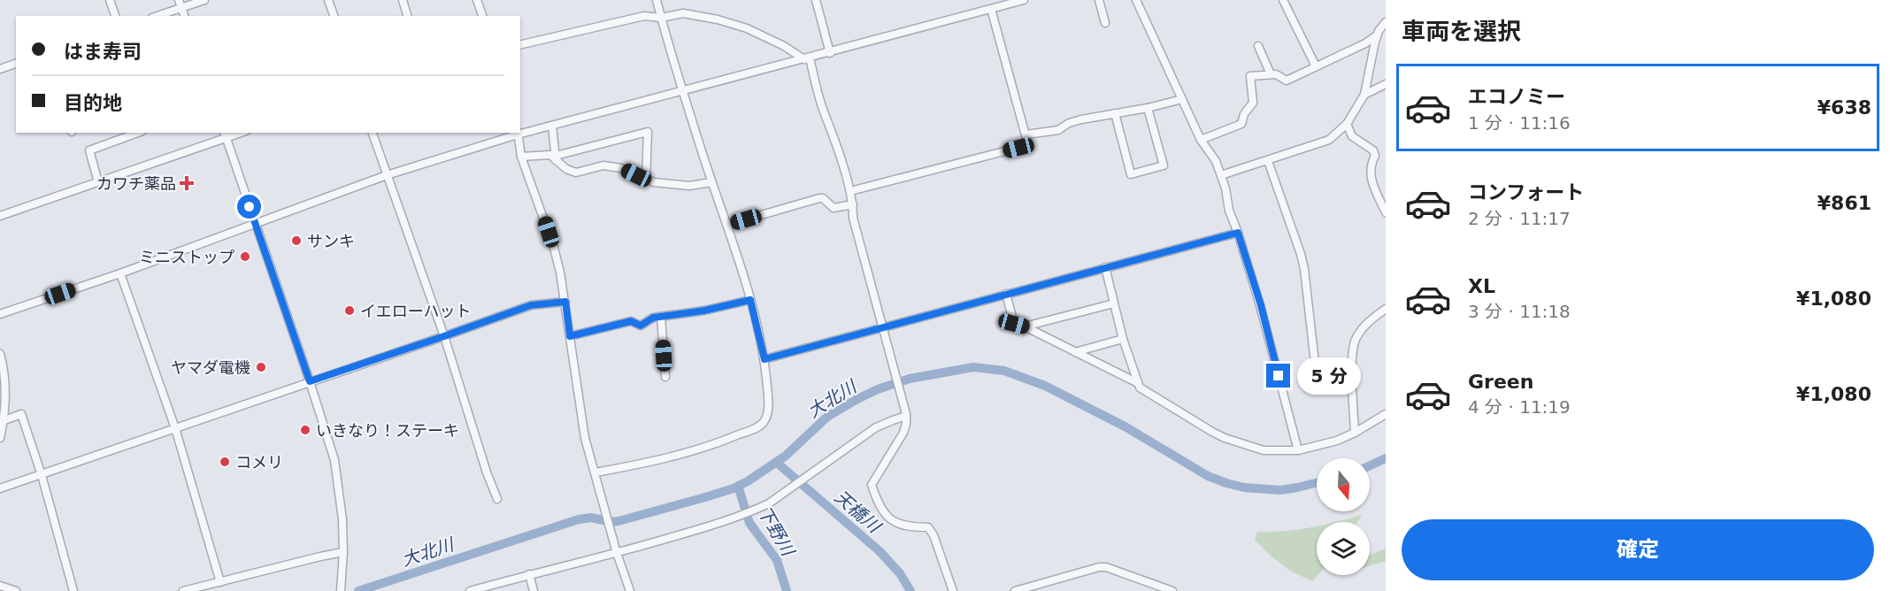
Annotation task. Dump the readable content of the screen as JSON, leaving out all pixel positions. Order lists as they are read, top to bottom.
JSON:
{
  "water": ["大北川", "天橋川", "下野川"],
  "places": {
    "health": ["カワチ薬品"],
    "other": [
      "サンキ",
      "ミニストップ",
      "イエローハット",
      "ヤマダ電機",
      "いきなり！ステーキ",
      "コメリ"
    ]
  },
  "north": "bottom",
  "page": {
    "heading": "車両を選択",
    "banner": ["はま寿司", "目的地"],
    "list": [
      {
        "name": "エコノミー",
        "note": "1 分 · 11:16",
        "value": "¥638"
      },
      {
        "name": "コンフォート",
        "note": "2 分 · 11:17",
        "value": "¥861"
      },
      {
        "name": "XL",
        "note": "3 分 · 11:18",
        "value": "¥1,080"
      },
      {
        "name": "Green",
        "note": "4 分 · 11:19",
        "value": "¥1,080"
      }
    ],
    "bubble": "5 分",
    "buttons": "確定"
  }
}
